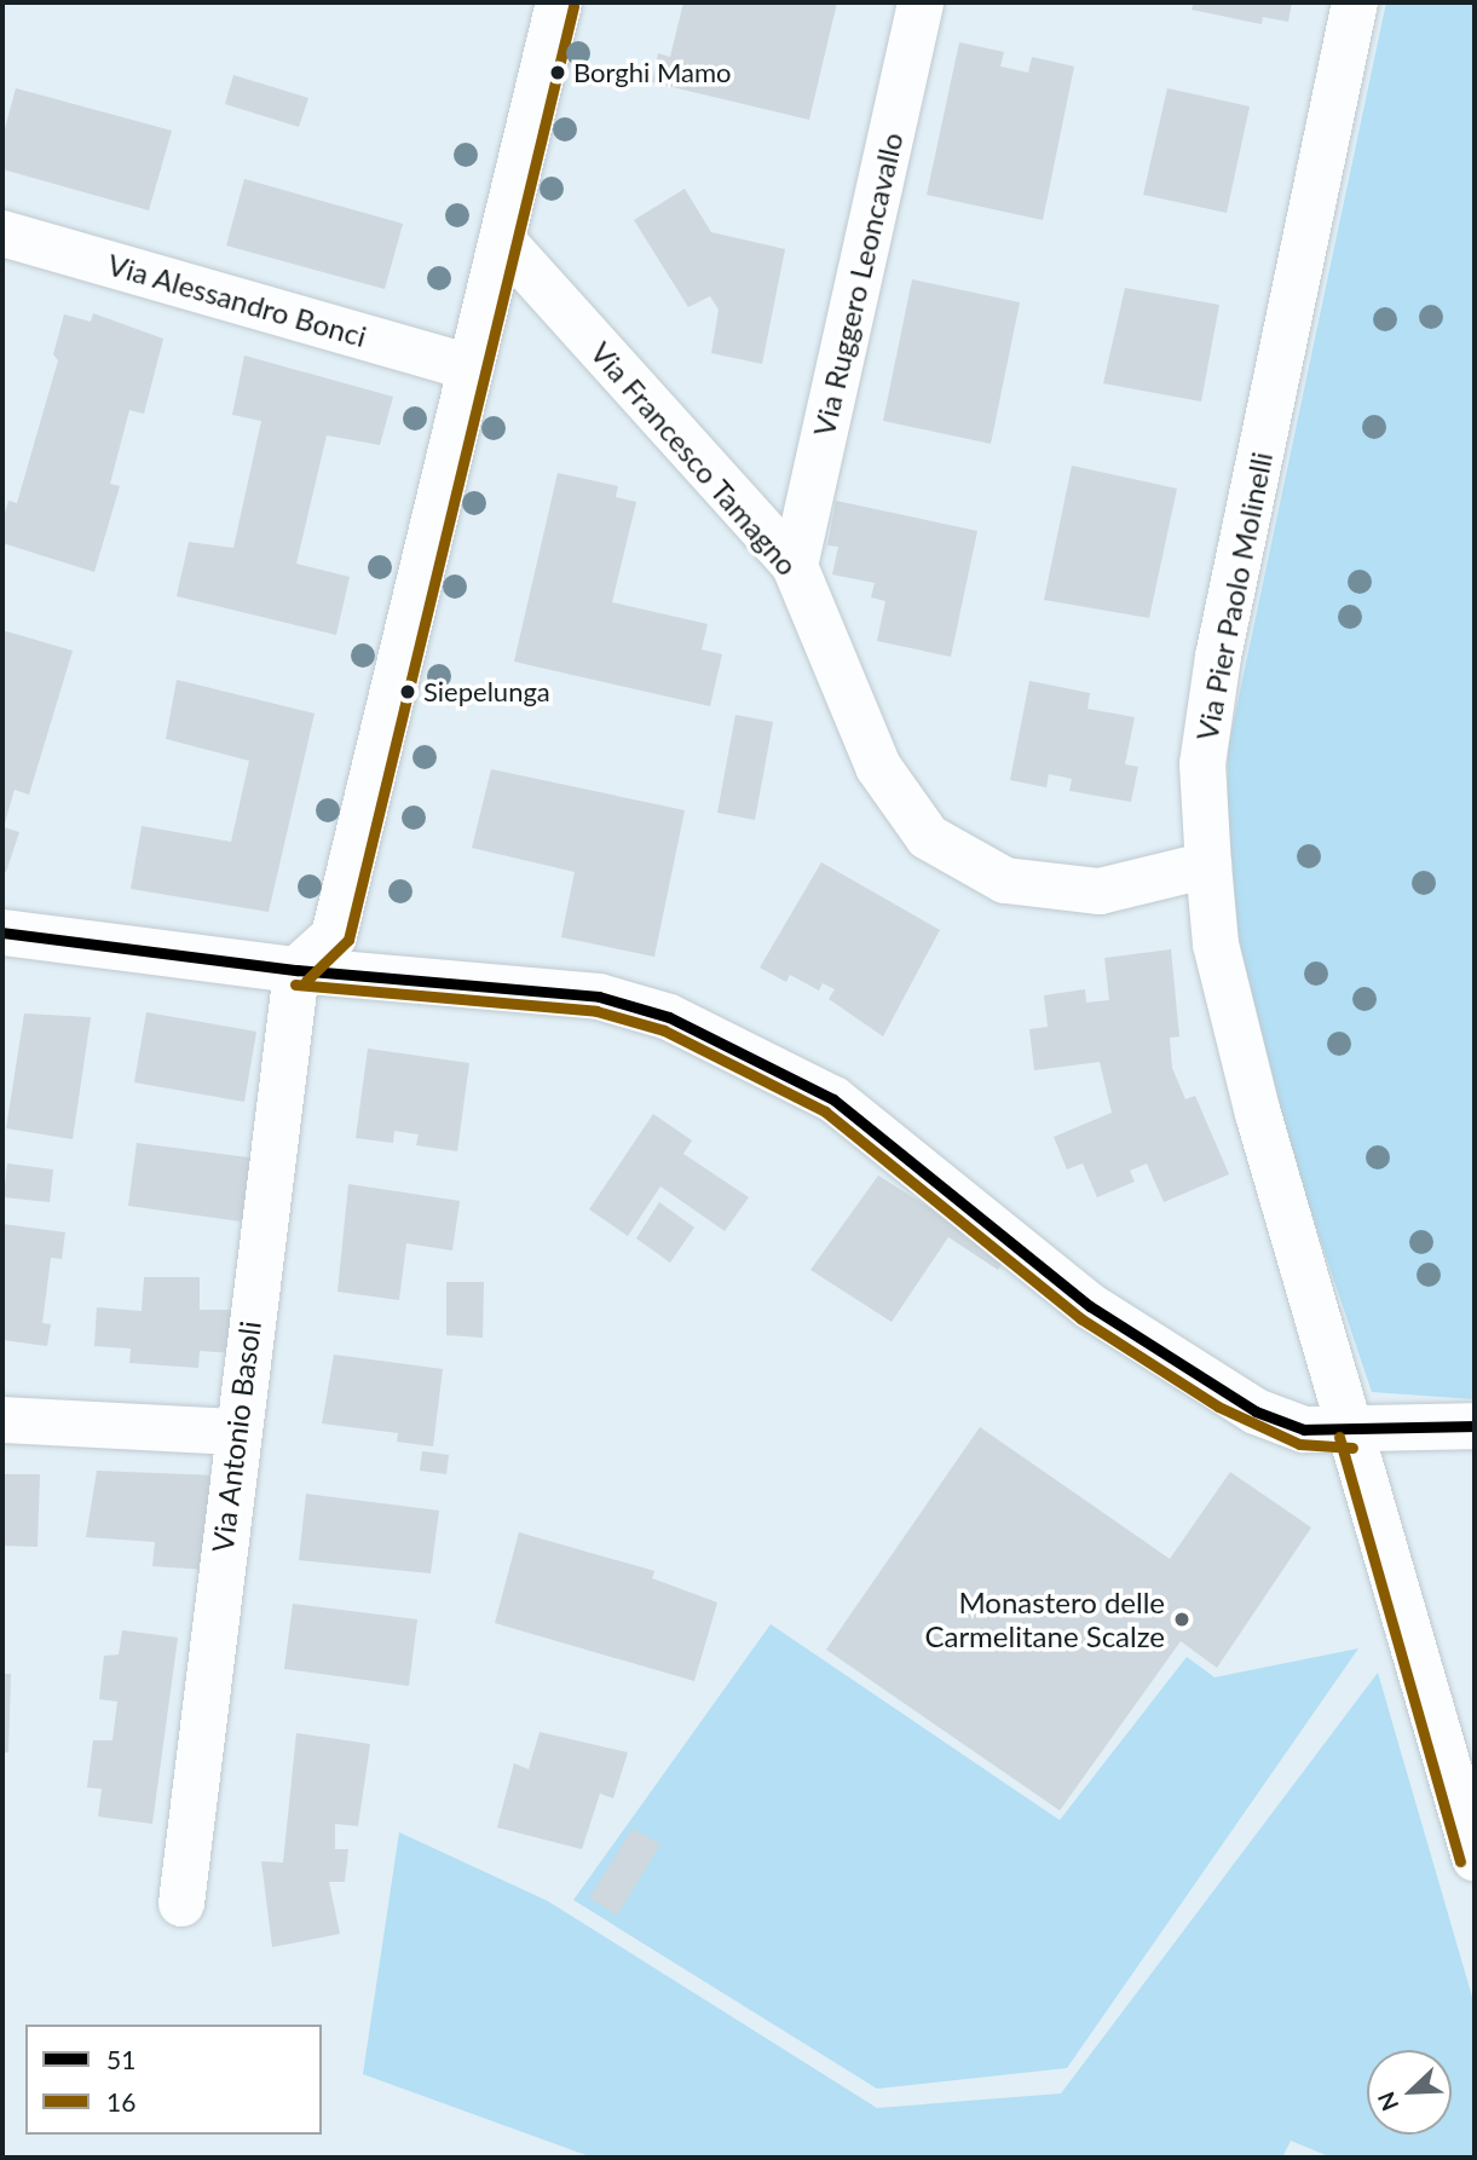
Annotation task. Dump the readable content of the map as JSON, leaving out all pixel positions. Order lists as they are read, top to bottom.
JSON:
{
  "streets": {
    "street": [
      "Via Ruggero Leoncavallo",
      "Via Alessandro Bonci",
      "Via Francesco Tamagno",
      "Via Pier Paolo Molinelli",
      "Via Antonio Basoli"
    ]
  },
  "crossings": [
    ["Via Ruggero Leoncavallo", "Via Francesco Tamagno"],
    ["Via Francesco Tamagno", "Via Pier Paolo Molinelli"]
  ],
  "places": ["Borghi Mamo", "Siepelunga", "Monastero delle Carmelitane Scalze"],
  "lines": ["transit line 16", "transit line 51"],
  "legend": ["51", "16"],
  "north": "bottom left"
}
